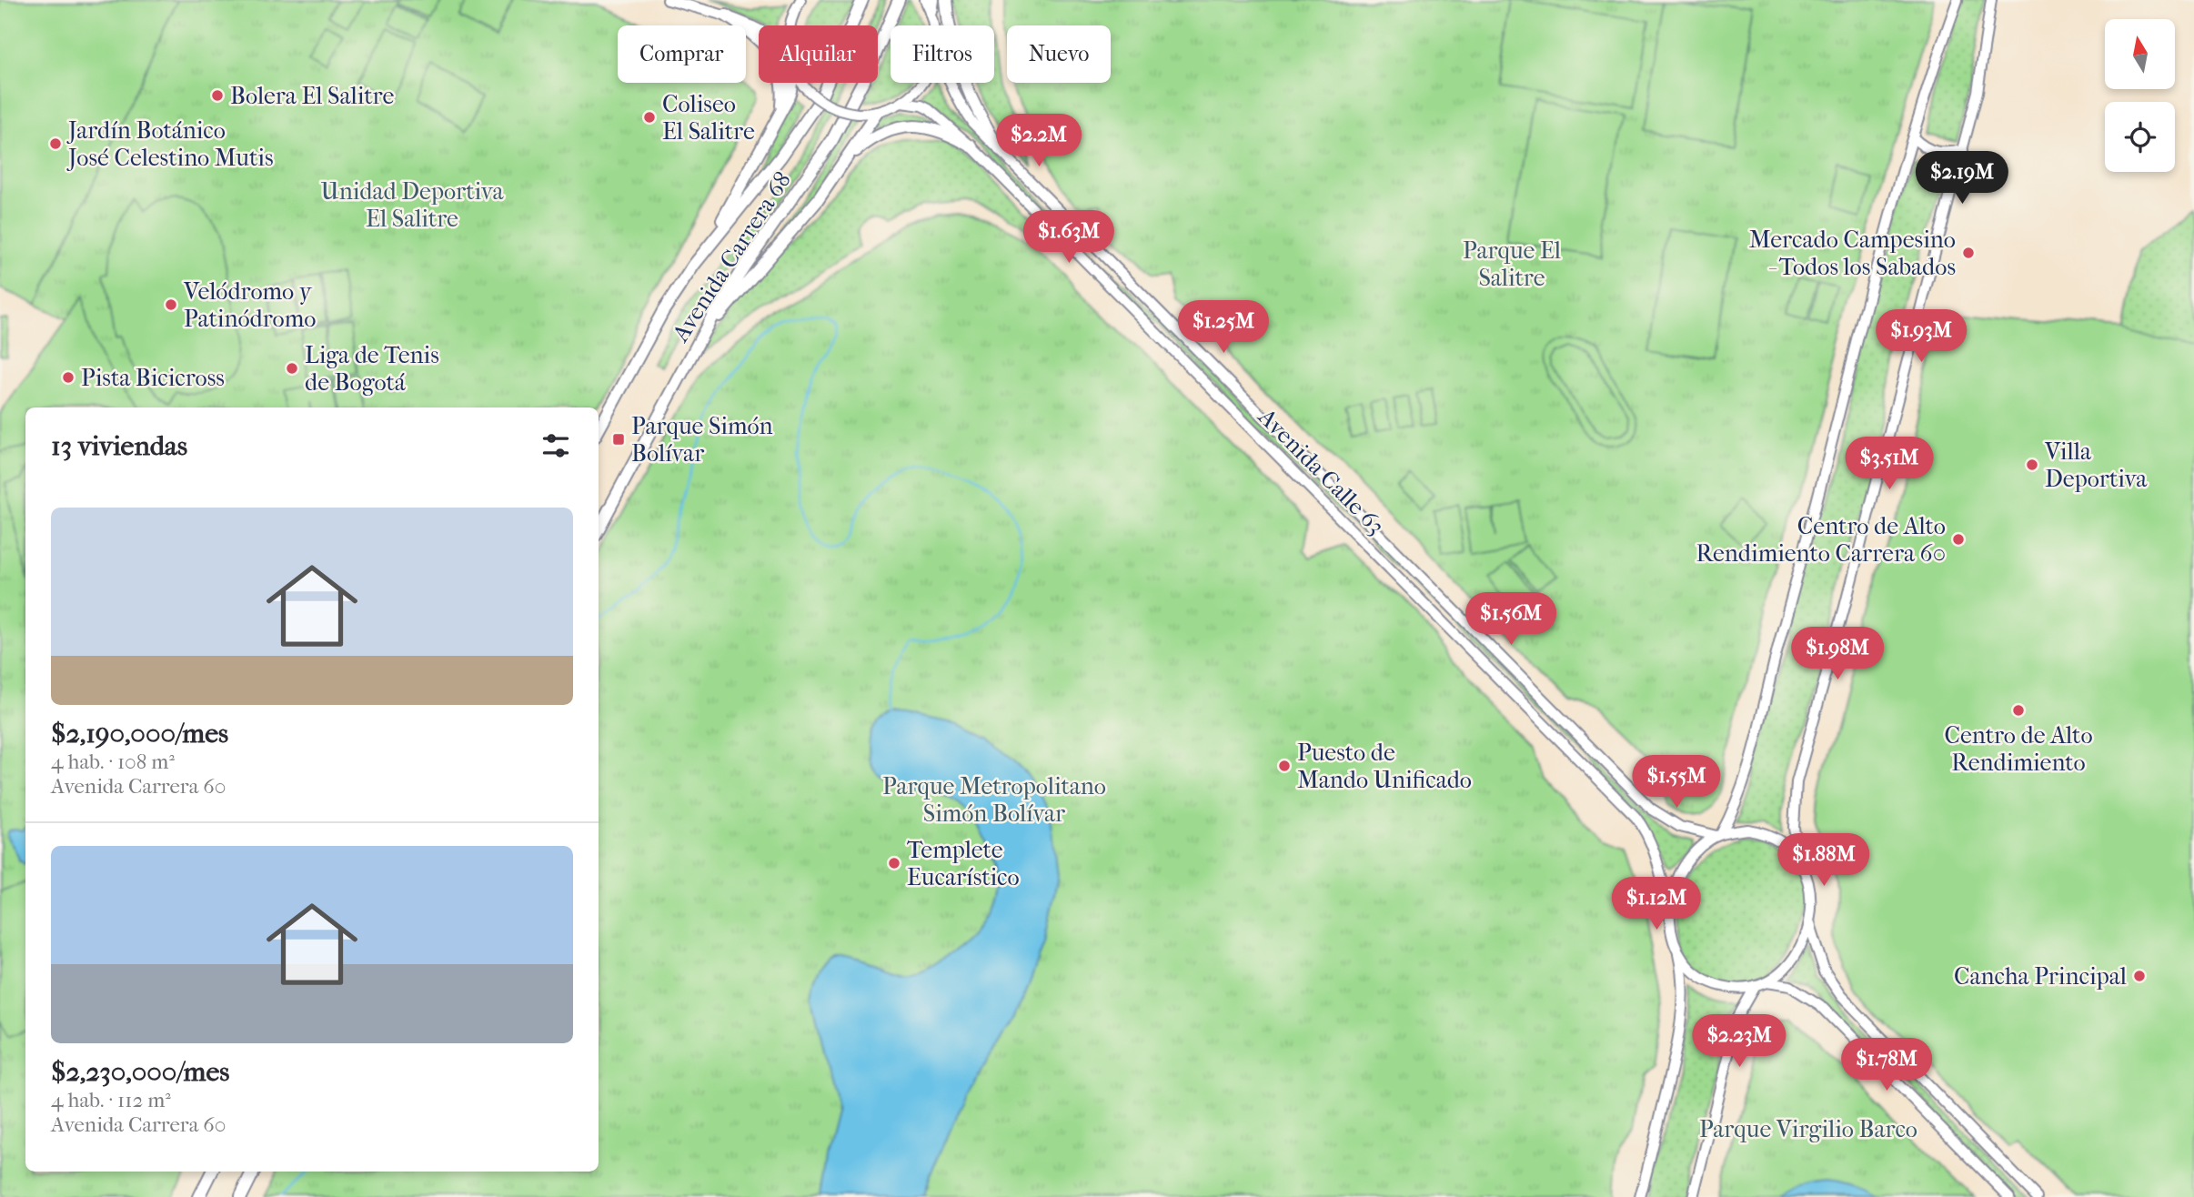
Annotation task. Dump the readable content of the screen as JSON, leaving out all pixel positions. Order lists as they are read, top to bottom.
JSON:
{
  "streets": {
    "main road": ["Avenida Carrera 68", "Avenida Calle 63"]
  },
  "parks": [
    "Unidad Deportiva El Salitre",
    "Parque El Salitre",
    "Parque Metropolitano Simón Bolívar",
    "Parque Virgilio Barco"
  ],
  "places": {
    "other": [
      "Bolera El Salitre",
      "Coliseo El Salitre",
      "Jardín Botánico José Celestino Mutis",
      "Mercado Campesino - Todos los Sabados",
      "Velódromo y Patinódromo",
      "Liga de Tenis de Bogotá",
      "Pista Bicicross",
      "Villa Deportiva",
      "Centro de Alto Rendimiento Carrera 60",
      "Centro de Alto Rendimiento",
      "Puesto de Mando Unificado",
      "Templete Eucarístico",
      "Cancha Principal"
    ],
    "transit": ["Parque Simón Bolívar"]
  },
  "north": "top",
  "page": {
    "chip": [
      "Comprar",
      "Alquilar",
      "Filtros",
      "Nuevo"
    ],
    "price": [
      "$2.2M",
      "$2.19M",
      "$1.63M",
      "$1.25M",
      "$1.93M",
      "$3.51M",
      "$1.56M",
      "$1.98M",
      "$1.55M",
      "$1.88M",
      "$1.12M",
      "$2.23M",
      "$1.78M"
    ],
    "heading": "13 viviendas",
    "list": [
      {
        "name": "$2,190,000/mes",
        "note": "4 hab. · 108 m² · Avenida Carrera 60"
      },
      {
        "name": "$2,230,000/mes",
        "note": "4 hab. · 112 m² · Avenida Carrera 60"
      }
    ]
  }
}
